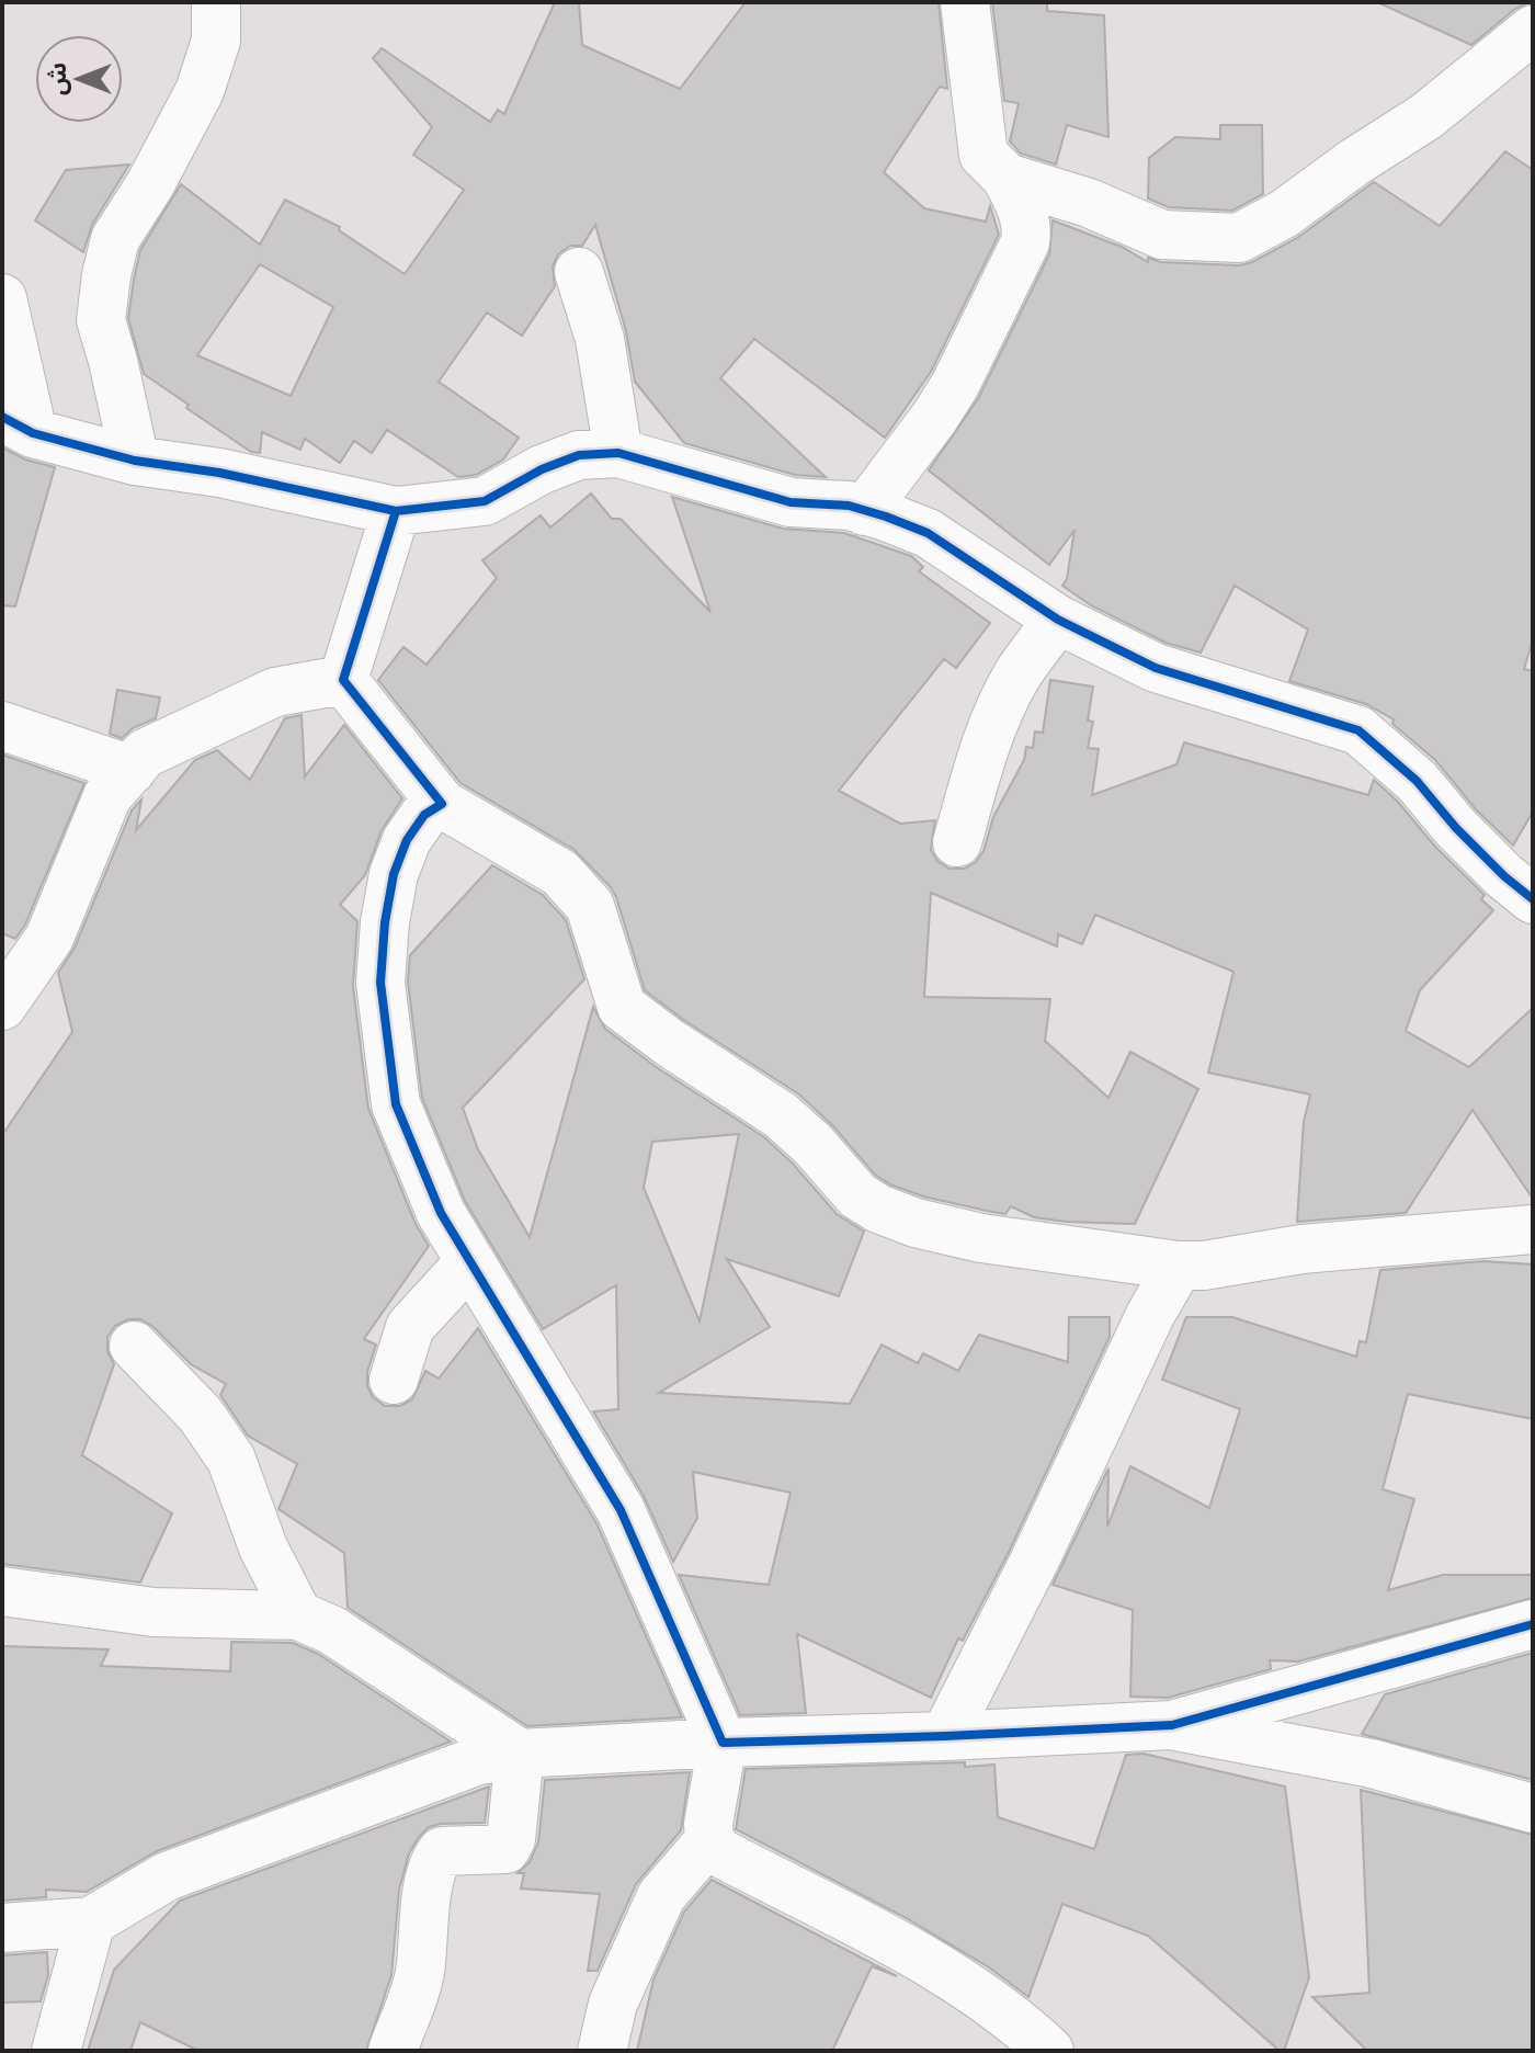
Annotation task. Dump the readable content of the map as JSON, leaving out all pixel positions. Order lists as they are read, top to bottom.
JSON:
{
  "north": "left"
}
